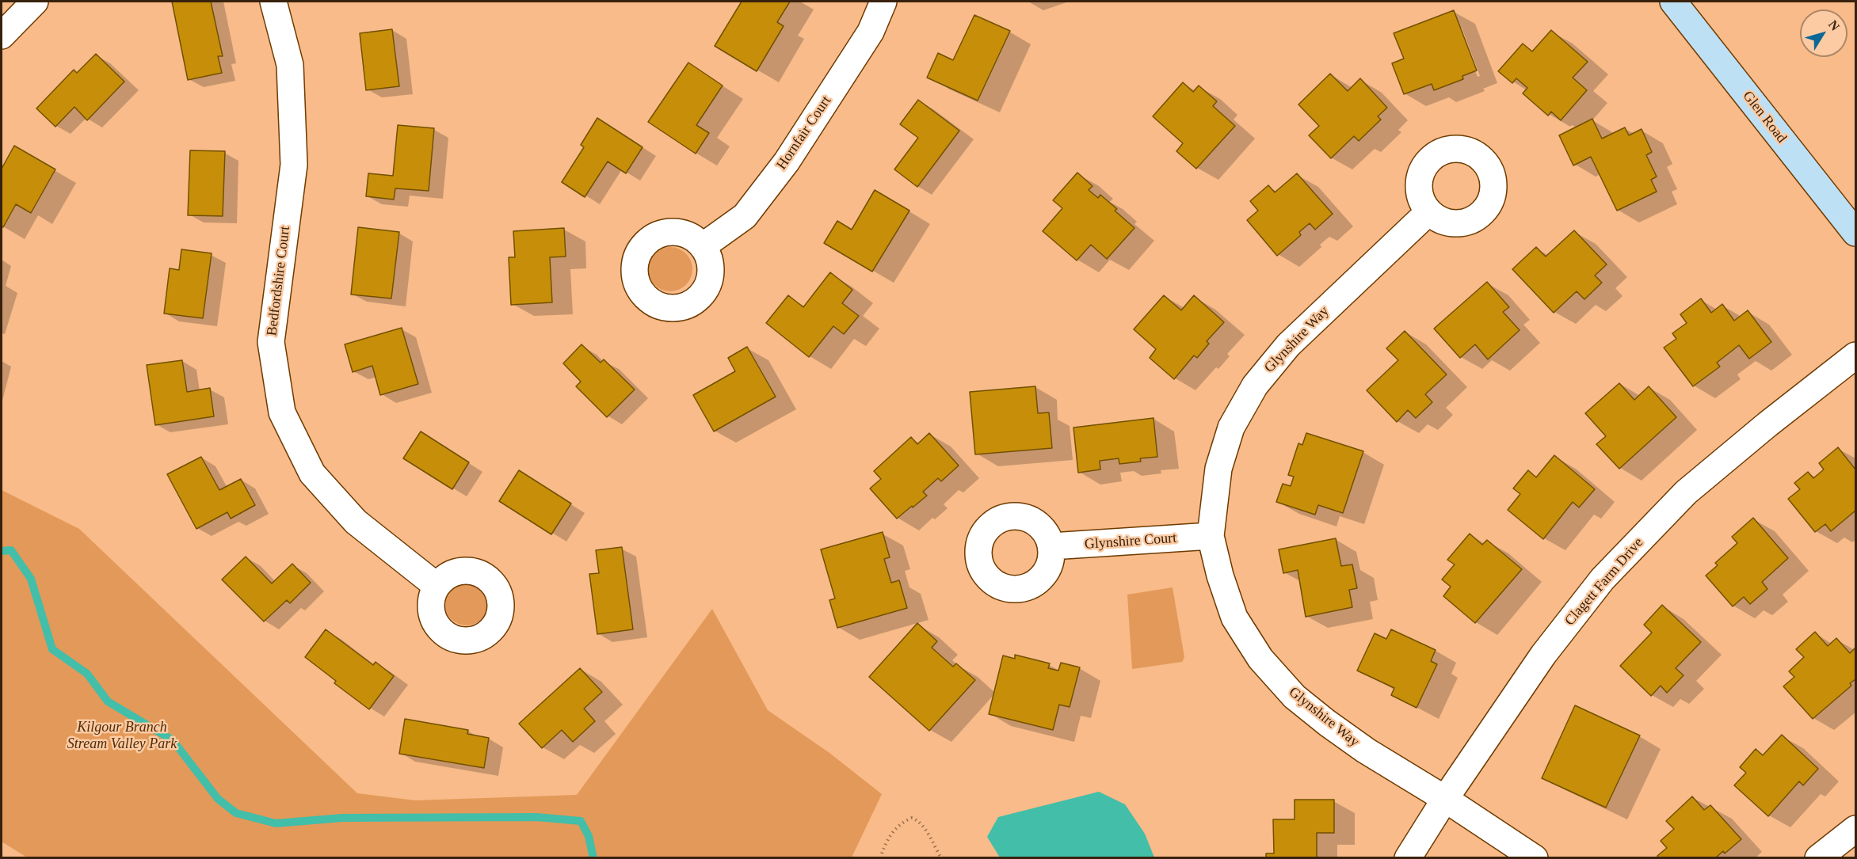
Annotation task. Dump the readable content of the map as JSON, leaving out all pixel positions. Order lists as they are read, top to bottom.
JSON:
{
  "streets": {
    "main road": ["Glen Road"],
    "street": [
      "Hornfair Court",
      "Bedfordshire Court",
      "Glynshire Way",
      "Glynshire Court",
      "Clagett Farm Drive"
    ]
  },
  "crossings": [
    ["Glynshire Way", "Glynshire Court"],
    ["Glynshire Way", "Clagett Farm Drive"]
  ],
  "parks": ["Kilgour Branch Stream Valley Park"],
  "north": "top right"
}
